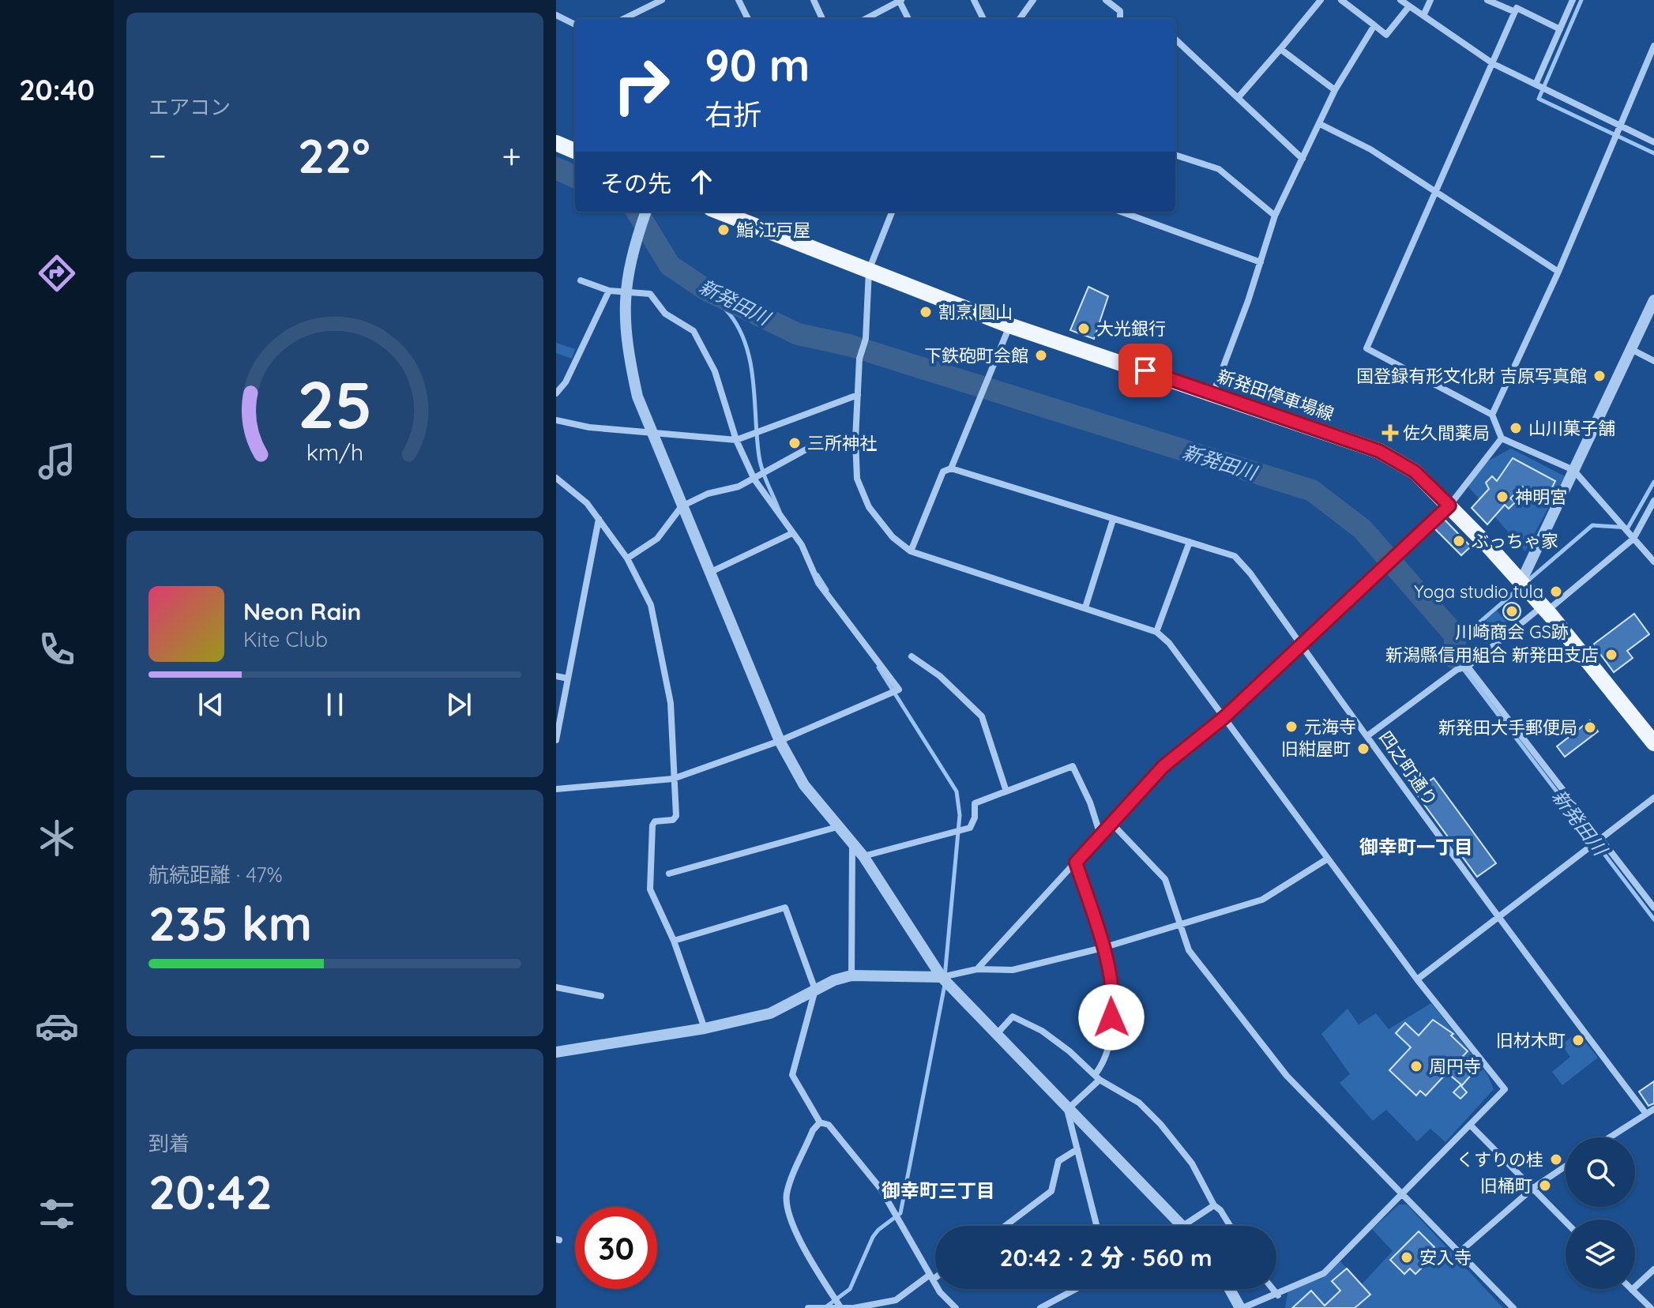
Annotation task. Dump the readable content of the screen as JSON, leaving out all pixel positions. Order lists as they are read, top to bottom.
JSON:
{
  "streets": {
    "main road": ["新発田停車場線"],
    "street": ["四之町通り"]
  },
  "districts": ["御幸町一丁目", "御幸町三丁目"],
  "water": ["新発田川"],
  "places": {
    "other": [
      "鮨 江戸屋",
      "割烹 圓山",
      "大光銀行",
      "下鉄砲町会館",
      "国登録有形文化財 吉原写真館",
      "山川菓子舗",
      "三所神社",
      "神明宮",
      "ぶっちゃ家",
      "Yoga studio tula",
      "川崎商会 GS跡",
      "新潟縣信用組合 新発田支店",
      "元海寺",
      "新発田大手郵便局",
      "旧紺屋町",
      "旧材木町",
      "周円寺",
      "くすりの桂",
      "旧桶町",
      "安入寺"
    ],
    "health": ["佐久間薬局"]
  },
  "page": {
    "tabs": "20:40",
    "tile": [
      "エアコン",
      ["航続距離 · 47%", "235 km"],
      ["到着", "20:42"]
    ],
    "turn": ["90 m", "右折"],
    "heat": ["−", "22°", "+"],
    "then": "その先",
    "song": ["Neon Rain", "Kite Club"],
    "limit": "30",
    "trip": "20:42 · 2 分 · 560 m",
    "gauge": ["25", "km/h"]
  }
}
